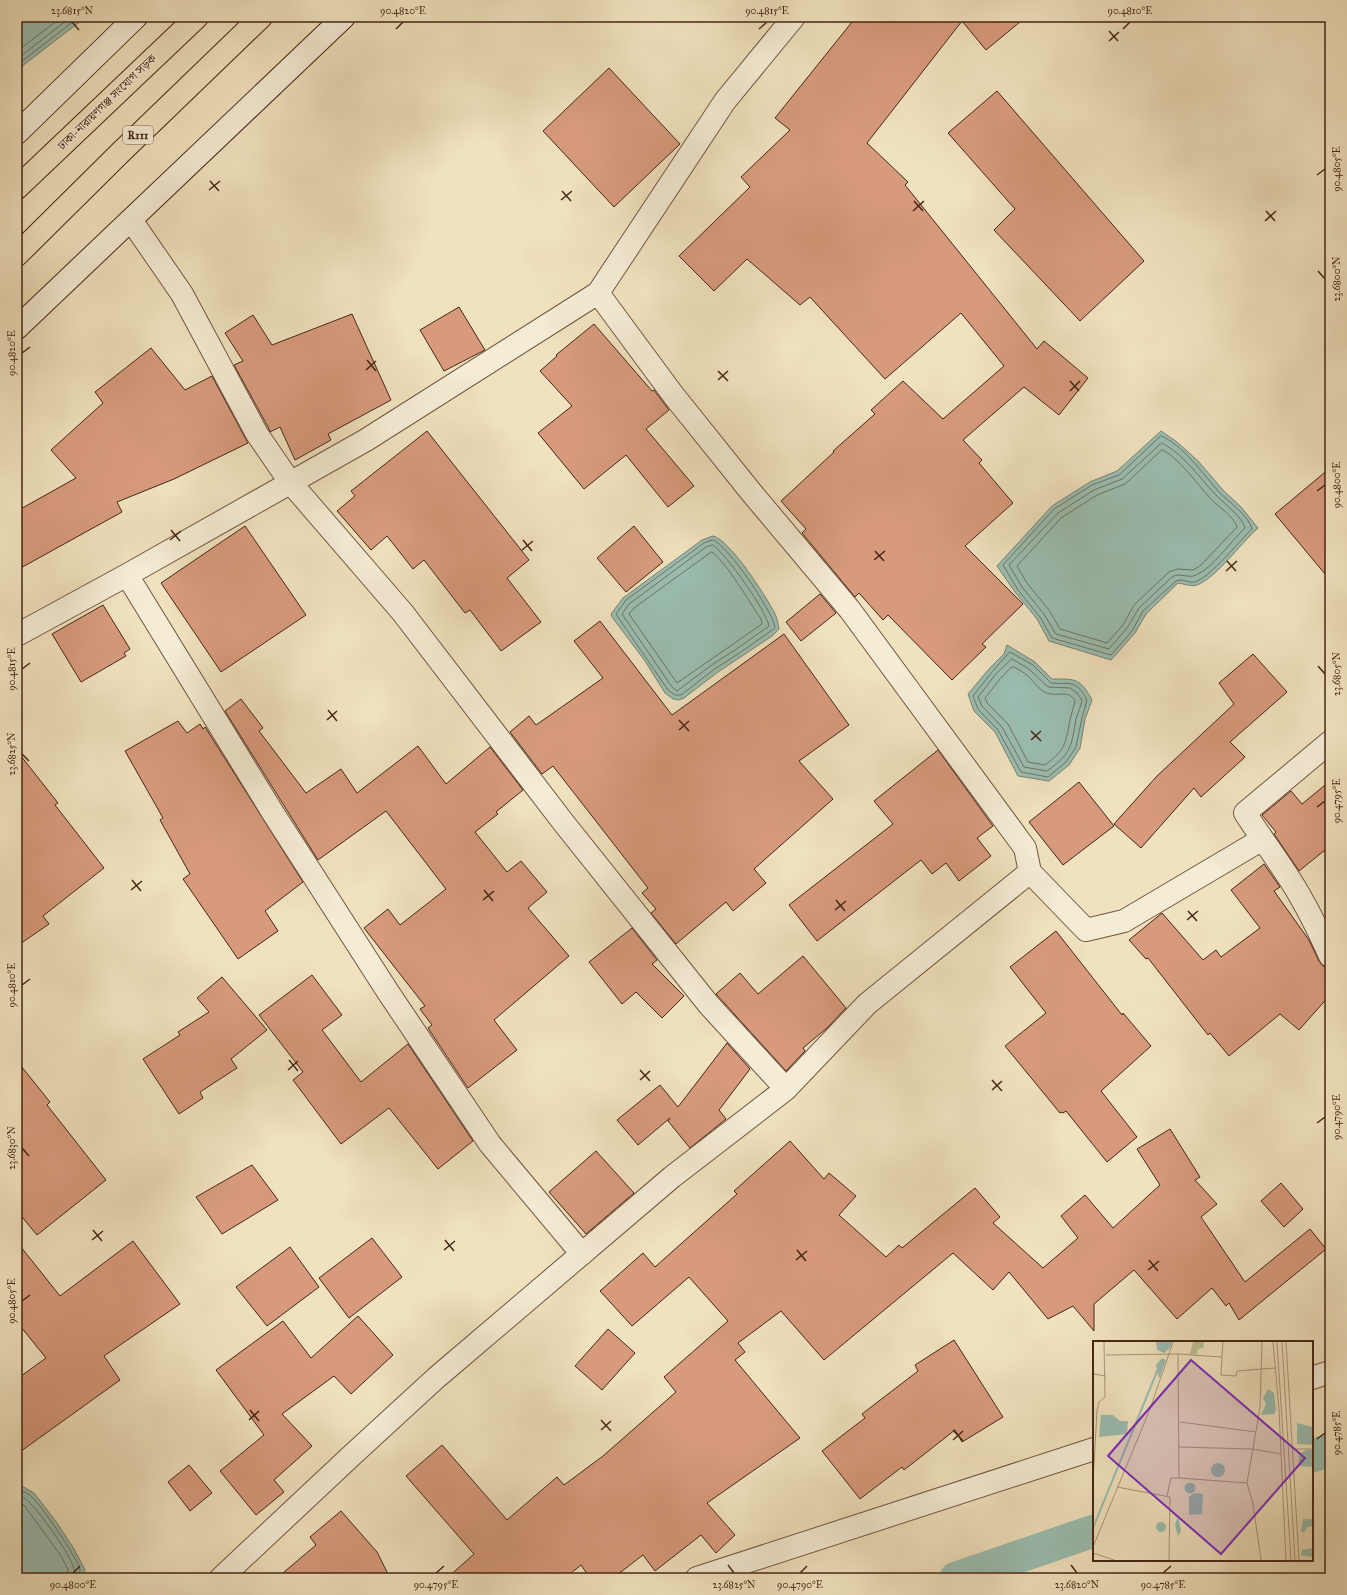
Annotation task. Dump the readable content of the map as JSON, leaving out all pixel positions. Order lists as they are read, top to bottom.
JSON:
{
  "streets": {
    "main road": ["ঢাকা-নারায়ণগঞ্জ সংযোগ সড়ক", "R111"]
  },
  "coordinates": [
    "23.6815°N",
    "90.4820°E",
    "90.4815°E",
    "90.4810°E",
    "90.4805°E",
    "23.6800°N",
    "90.4800°E",
    "23.6805°N",
    "23.6825°N",
    "90.4795°E",
    "90.4790°E",
    "23.6830°N",
    "90.4785°E",
    "23.6820°N"
  ]
}
